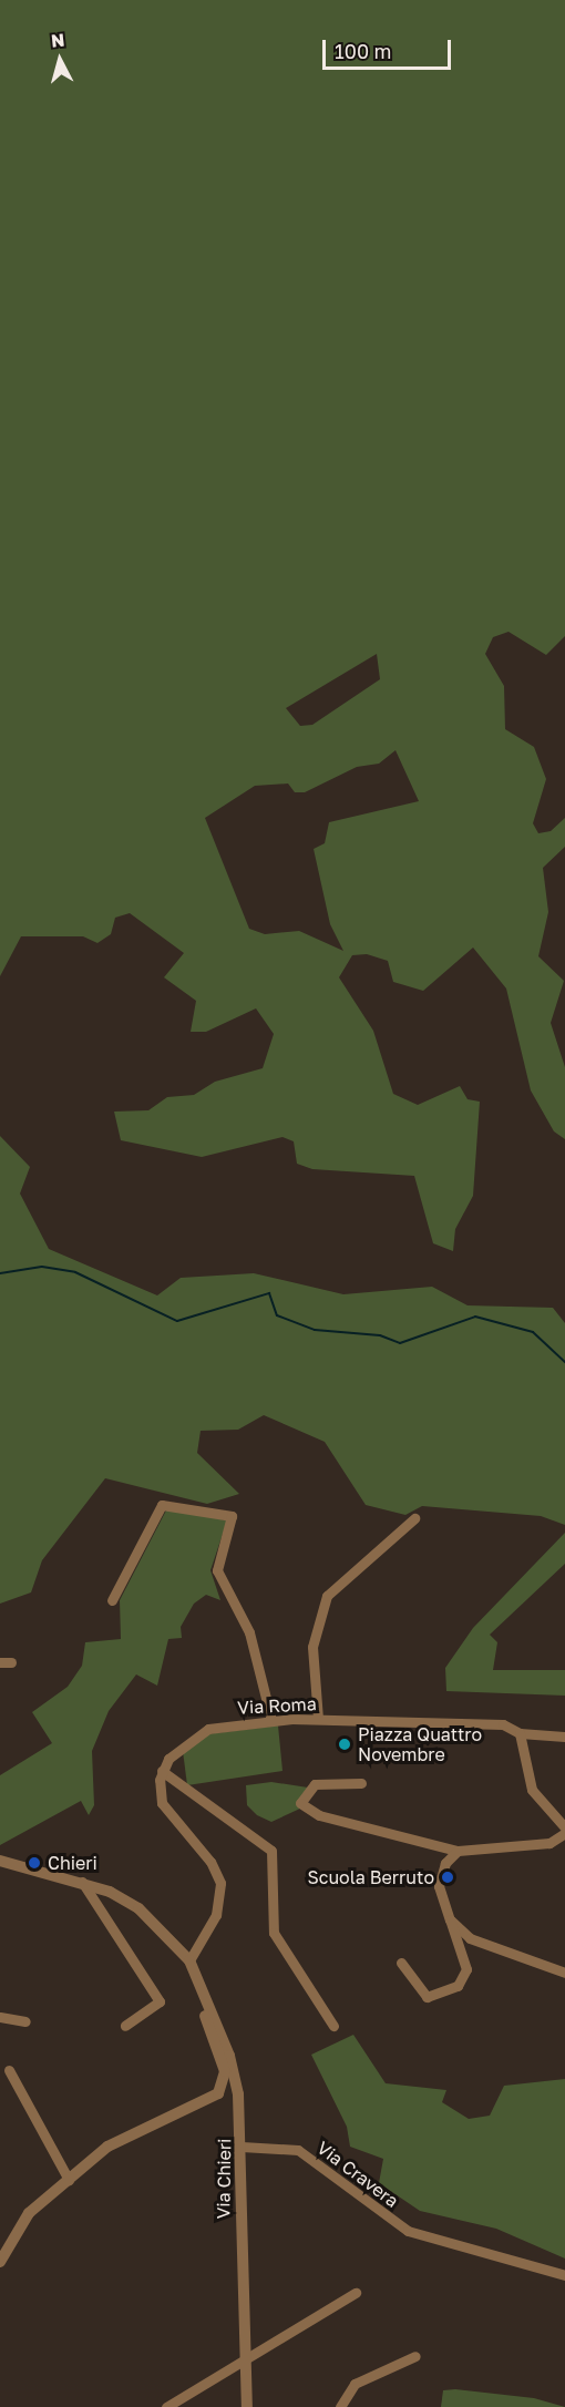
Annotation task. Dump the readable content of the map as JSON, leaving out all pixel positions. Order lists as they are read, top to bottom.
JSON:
{
  "streets": {
    "street": ["Via Roma", "Via Cravera", "Via Chieri"]
  },
  "crossings": [
    ["Via Cravera", "Via Chieri"]
  ],
  "places": ["Piazza Quattro Novembre", "Chieri", "Scuola Berruto"],
  "scale_bar": "100 m",
  "north": "top"
}
